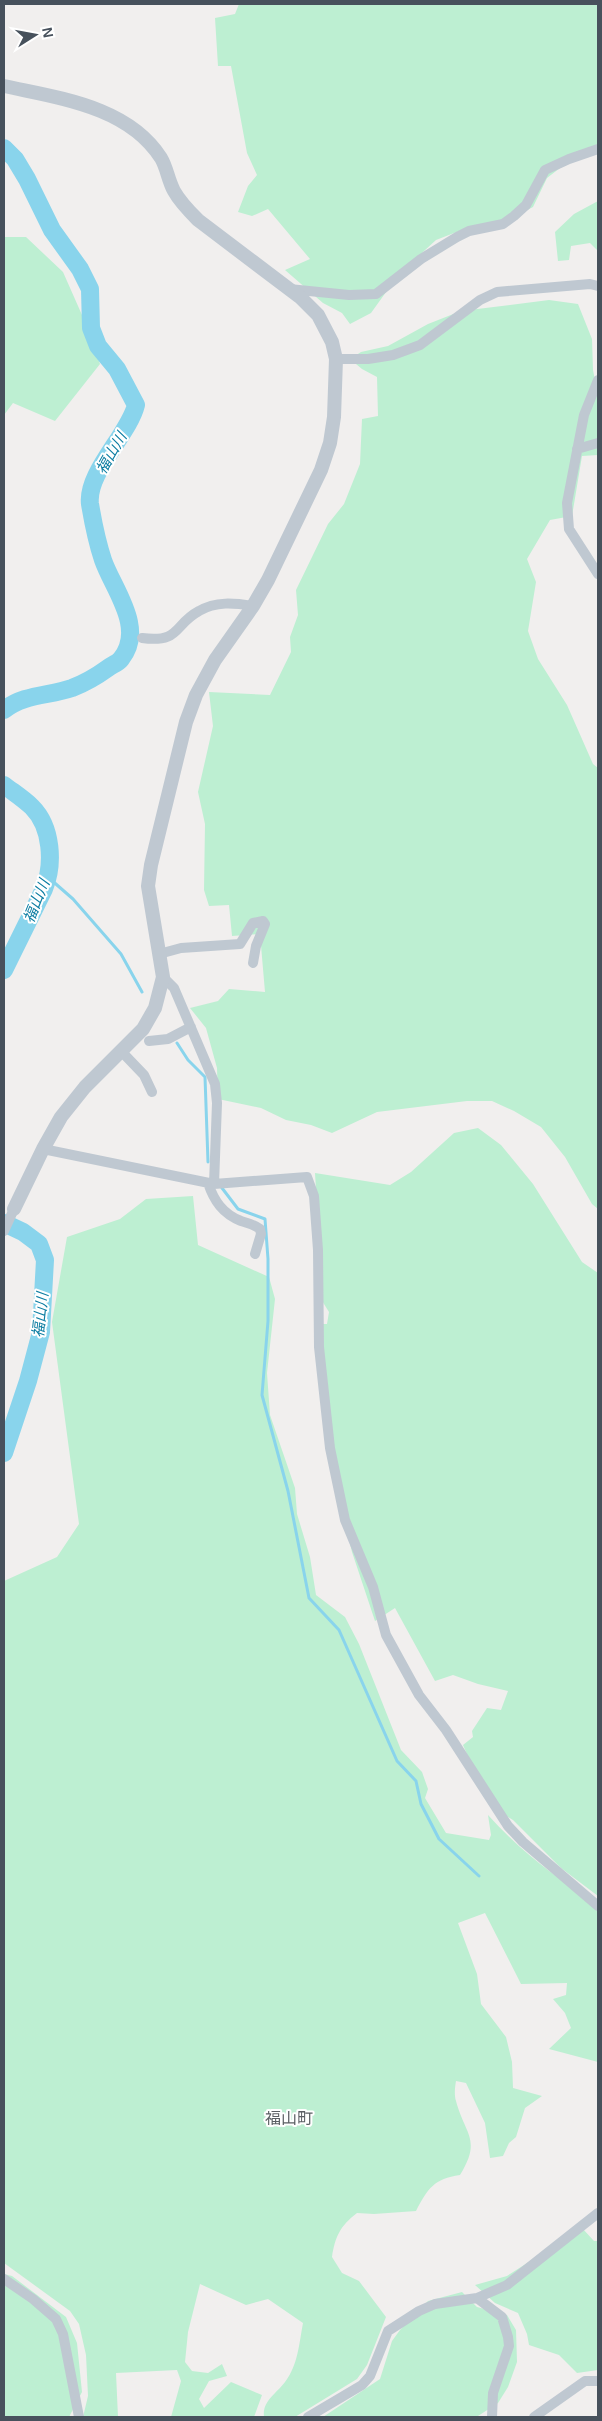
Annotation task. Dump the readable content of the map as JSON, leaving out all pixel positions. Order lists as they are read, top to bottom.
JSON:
{
  "districts": ["福山町"],
  "water": ["福山川"],
  "north": "right"
}
